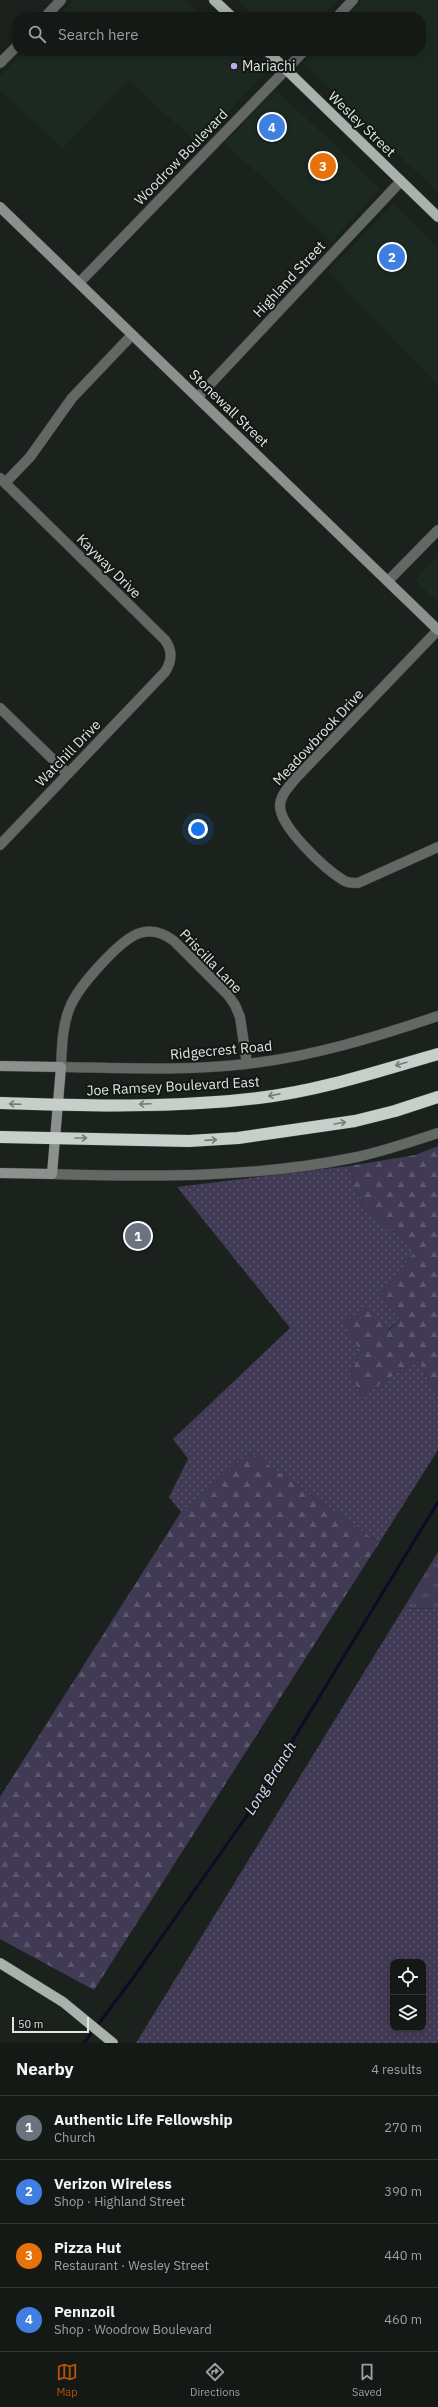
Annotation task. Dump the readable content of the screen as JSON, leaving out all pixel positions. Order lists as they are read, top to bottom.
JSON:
{
  "streets": {
    "highway": ["Joe Ramsey Boulevard East"],
    "main road": ["Wesley Street"],
    "street": [
      "Woodrow Boulevard",
      "Highland Street",
      "Stonewall Street",
      "Kayway Drive",
      "Meadowbrook Drive",
      "Watchill Drive",
      "Priscilla Lane",
      "Ridgecrest Road"
    ]
  },
  "crossings": [
    ["Wesley Street", "Woodrow Boulevard"],
    ["Wesley Street", "Highland Street"],
    ["Woodrow Boulevard", "Stonewall Street"],
    ["Highland Street", "Stonewall Street"],
    ["Stonewall Street", "Meadowbrook Drive"],
    ["Kayway Drive", "Watchill Drive"],
    ["Priscilla Lane", "Ridgecrest Road"],
    ["Priscilla Lane", "Joe Ramsey Boulevard East"]
  ],
  "water": ["Long Branch"],
  "places": ["Mariachi"],
  "scale_bar": "50 m",
  "page": {
    "search": "Search here",
    "pins": [
      "4",
      "3",
      "2",
      "1"
    ],
    "scale": "50 m",
    "heading": ["Nearby", "4 results"],
    "list": [
      {
        "mark": "1",
        "name": "Authentic Life Fellowship",
        "note": "Church",
        "value": "270 m"
      },
      {
        "mark": "2",
        "name": "Verizon Wireless",
        "note": "Shop · Highland Street",
        "value": "390 m"
      },
      {
        "mark": "3",
        "name": "Pizza Hut",
        "note": "Restaurant · Wesley Street",
        "value": "440 m"
      },
      {
        "mark": "4",
        "name": "Pennzoil",
        "note": "Shop · Woodrow Boulevard",
        "value": "460 m"
      }
    ],
    "nav": ["Map", "Directions", "Saved"]
  }
}
